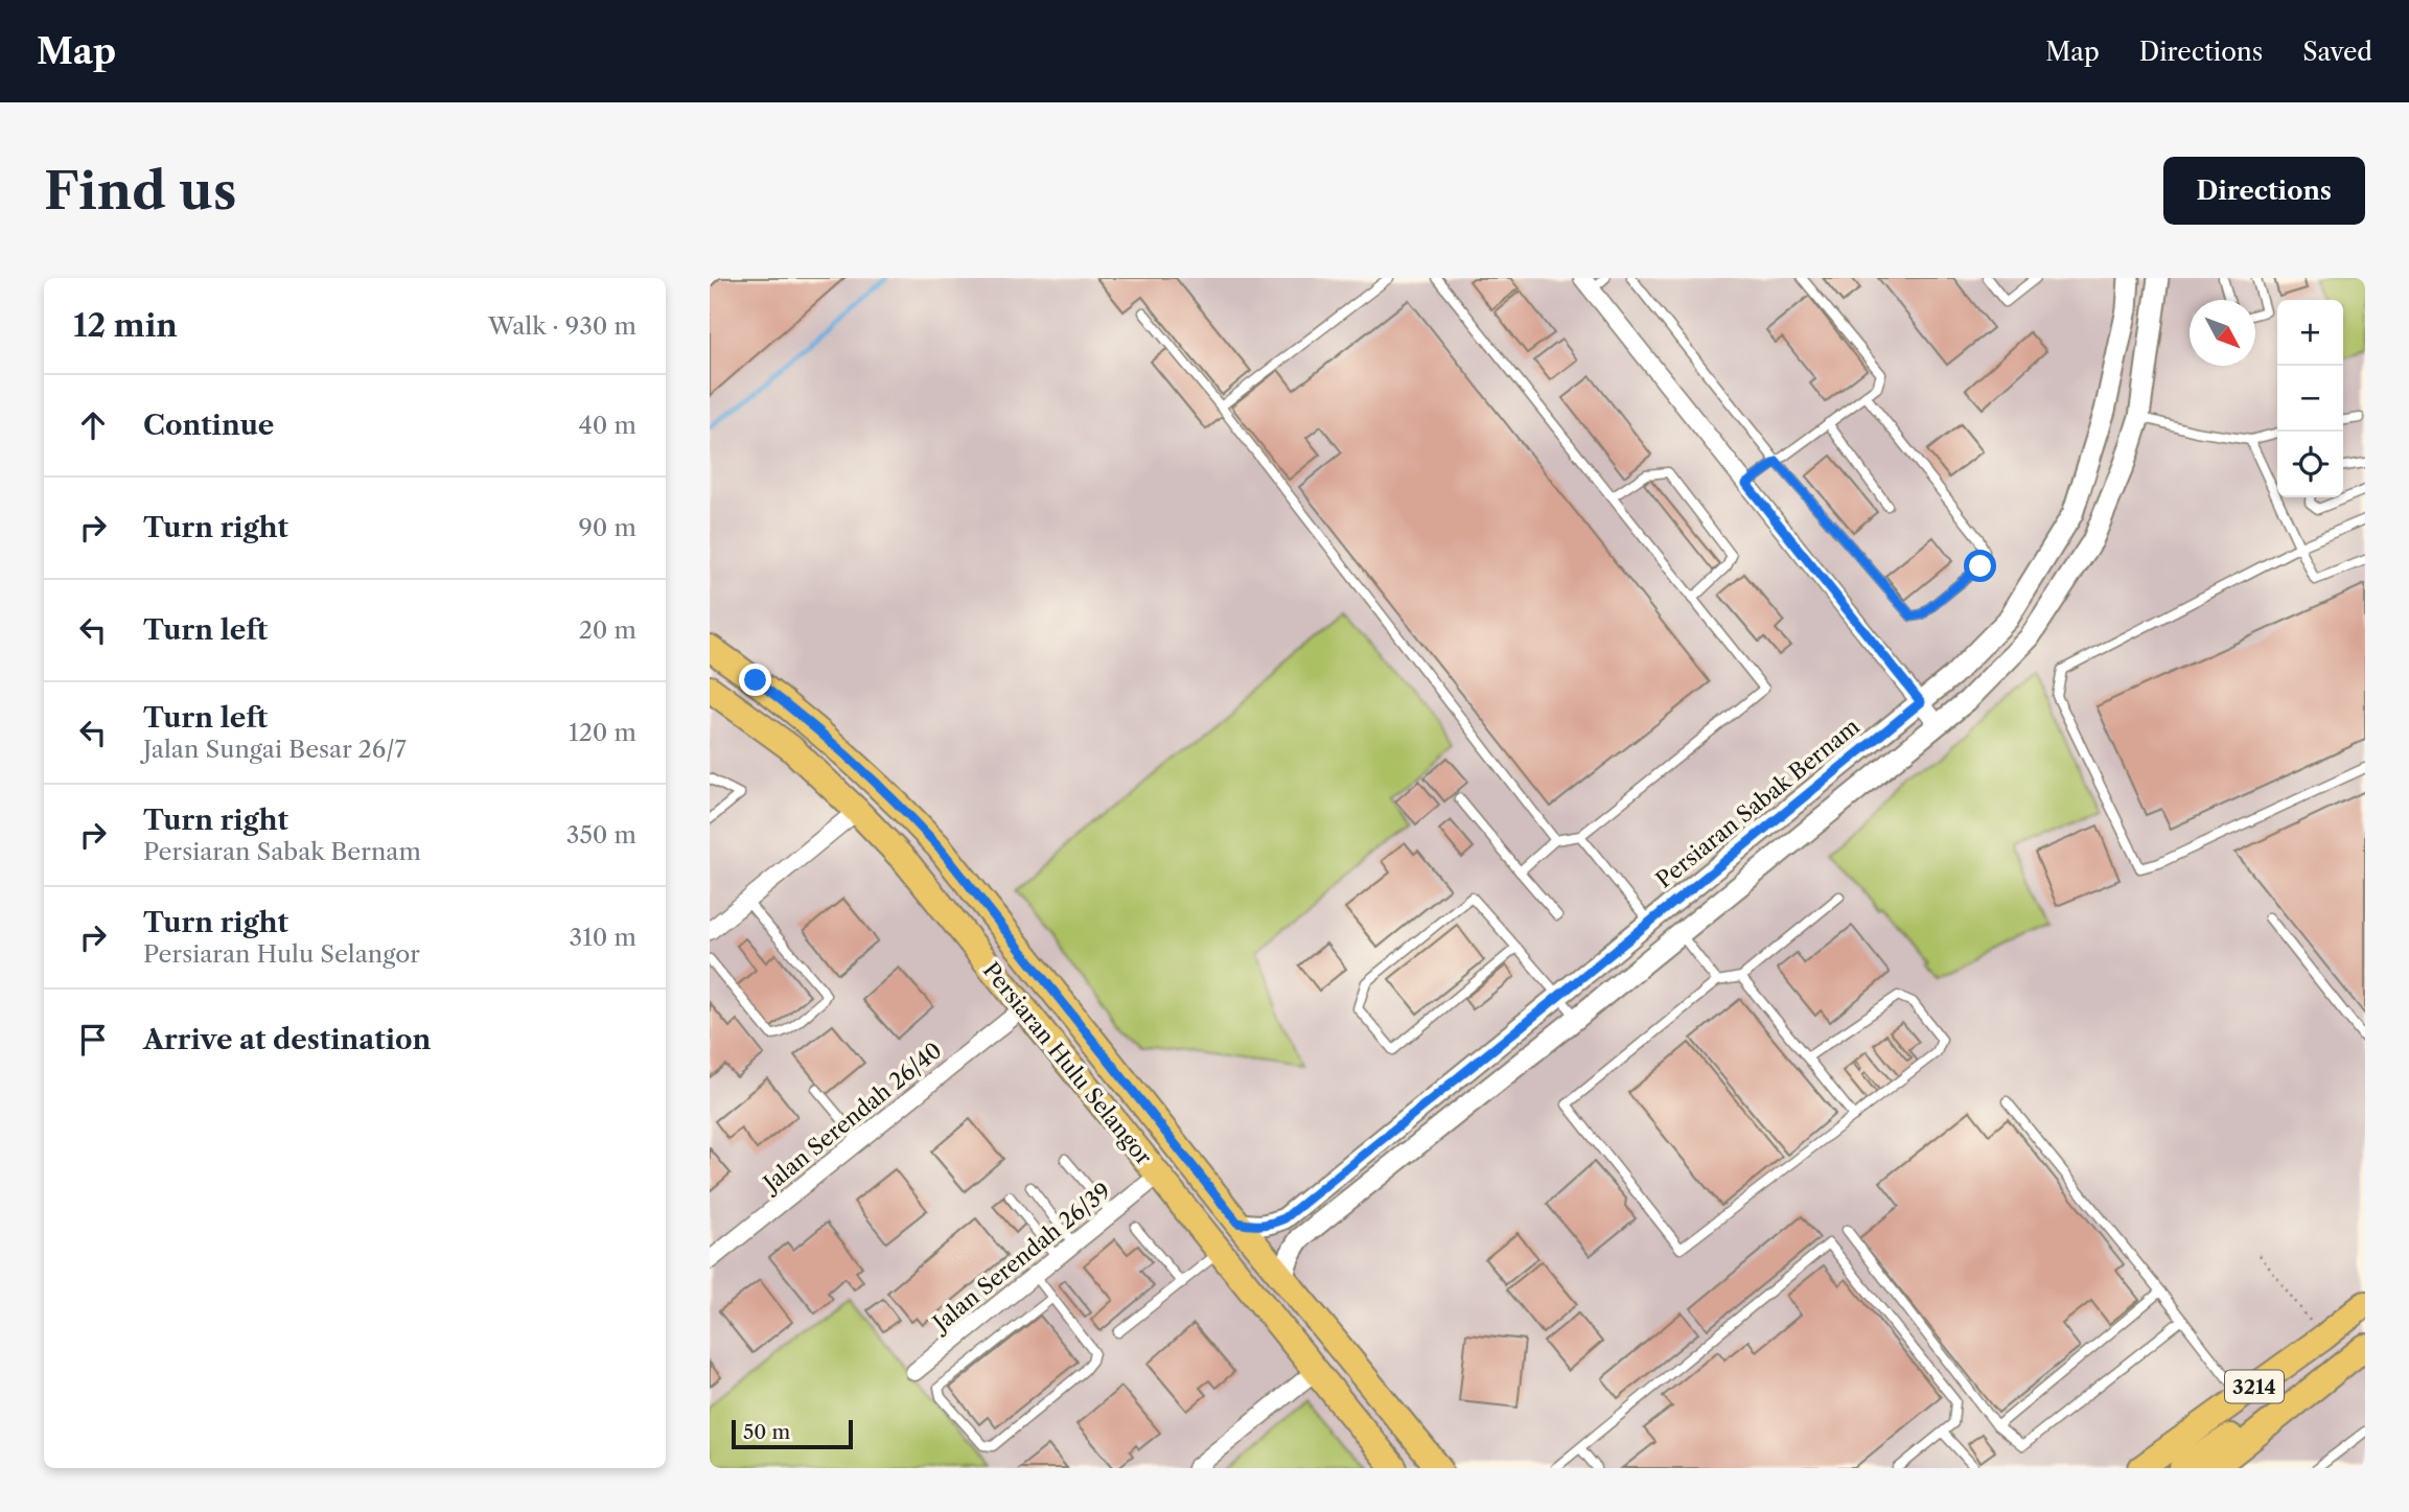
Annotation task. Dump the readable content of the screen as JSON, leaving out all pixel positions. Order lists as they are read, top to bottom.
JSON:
{
  "streets": {
    "main road": ["Persiaran Hulu Selangor", "3214"],
    "street": ["Persiaran Sabak Bernam", "Jalan Serendah 26/40", "Jalan Serendah 26/39"]
  },
  "crossings": [
    ["Persiaran Sabak Bernam", "Persiaran Hulu Selangor"],
    ["Persiaran Hulu Selangor", "Jalan Serendah 26/40"],
    ["Persiaran Hulu Selangor", "Jalan Serendah 26/39"]
  ],
  "scale_bar": "50 m",
  "north": "bottom right",
  "page": {
    "header": "Map",
    "nav": ["Map", "Directions", "Saved"],
    "buttons": "Directions",
    "title": "Find us",
    "heading": ["12 min", "Walk · 930 m"],
    "map_buttons": ["+", "−"],
    "list": [
      ["Continue", "40 m"],
      ["Turn right", "90 m"],
      ["Turn left", "20 m"],
      ["Turn left", "Jalan Sungai Besar 26/7", "120 m"],
      ["Turn right", "Persiaran Sabak Bernam", "350 m"],
      ["Turn right", "Persiaran Hulu Selangor", "310 m"],
      "Arrive at destination"
    ],
    "scale": "50 m"
  }
}
